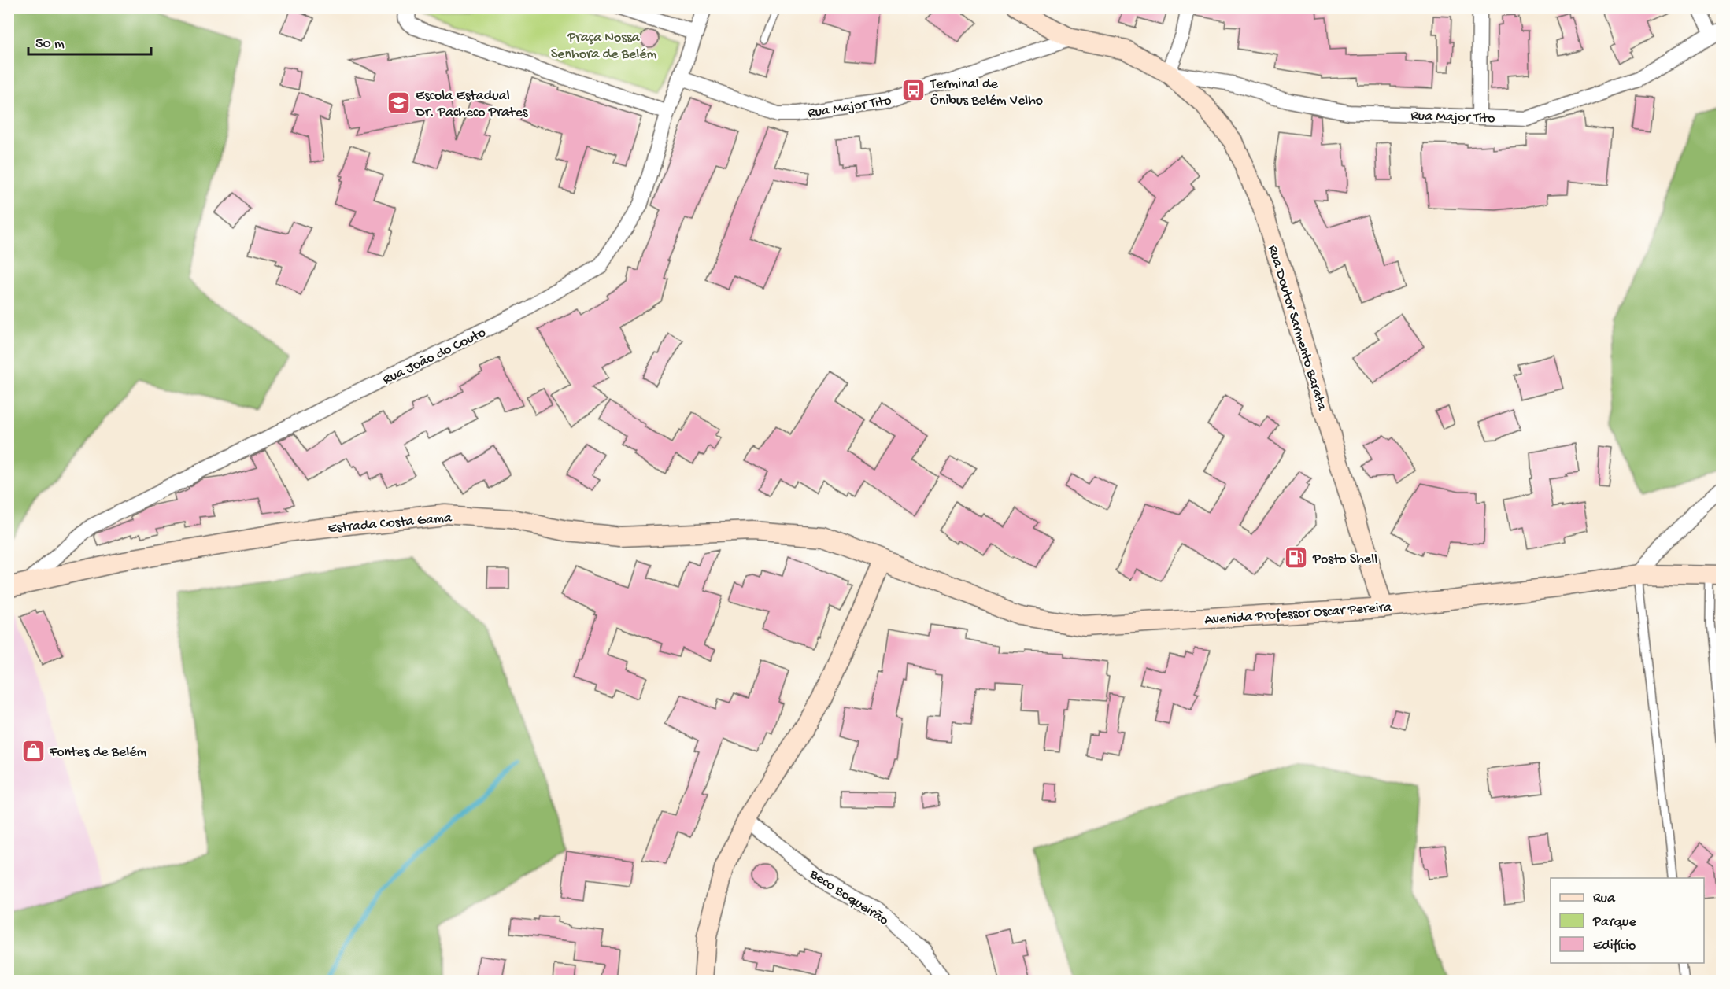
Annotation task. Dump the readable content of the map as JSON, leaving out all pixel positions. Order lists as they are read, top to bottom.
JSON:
{
  "streets": {
    "main road": ["Rua Doutor Sarmento Barata", "Estrada Costa Gama", "Avenida Professor Oscar Pereira"],
    "street": ["Rua Major Tito", "Rua João do Couto", "Beco Boqueirão"]
  },
  "crossings": [
    ["Rua Major Tito", "Rua Doutor Sarmento Barata"],
    ["Rua Major Tito", "Rua João do Couto"],
    ["Rua Doutor Sarmento Barata", "Avenida Professor Oscar Pereira"],
    ["Rua João do Couto", "Estrada Costa Gama"],
    ["Estrada Costa Gama", "Avenida Professor Oscar Pereira"]
  ],
  "parks": ["Praça Nossa Senhora de Belém"],
  "places": {
    "bus stop": ["Terminal de Ônibus Belém Velho"],
    "school or university": ["Escola Estadual Dr. Pacheco Prates"],
    "fuel station": ["Posto Shell"],
    "shop": ["Fontes de Belém"]
  },
  "legend": ["Rua", "Parque", "Edifício"],
  "scale_bar": "50 m"
}
